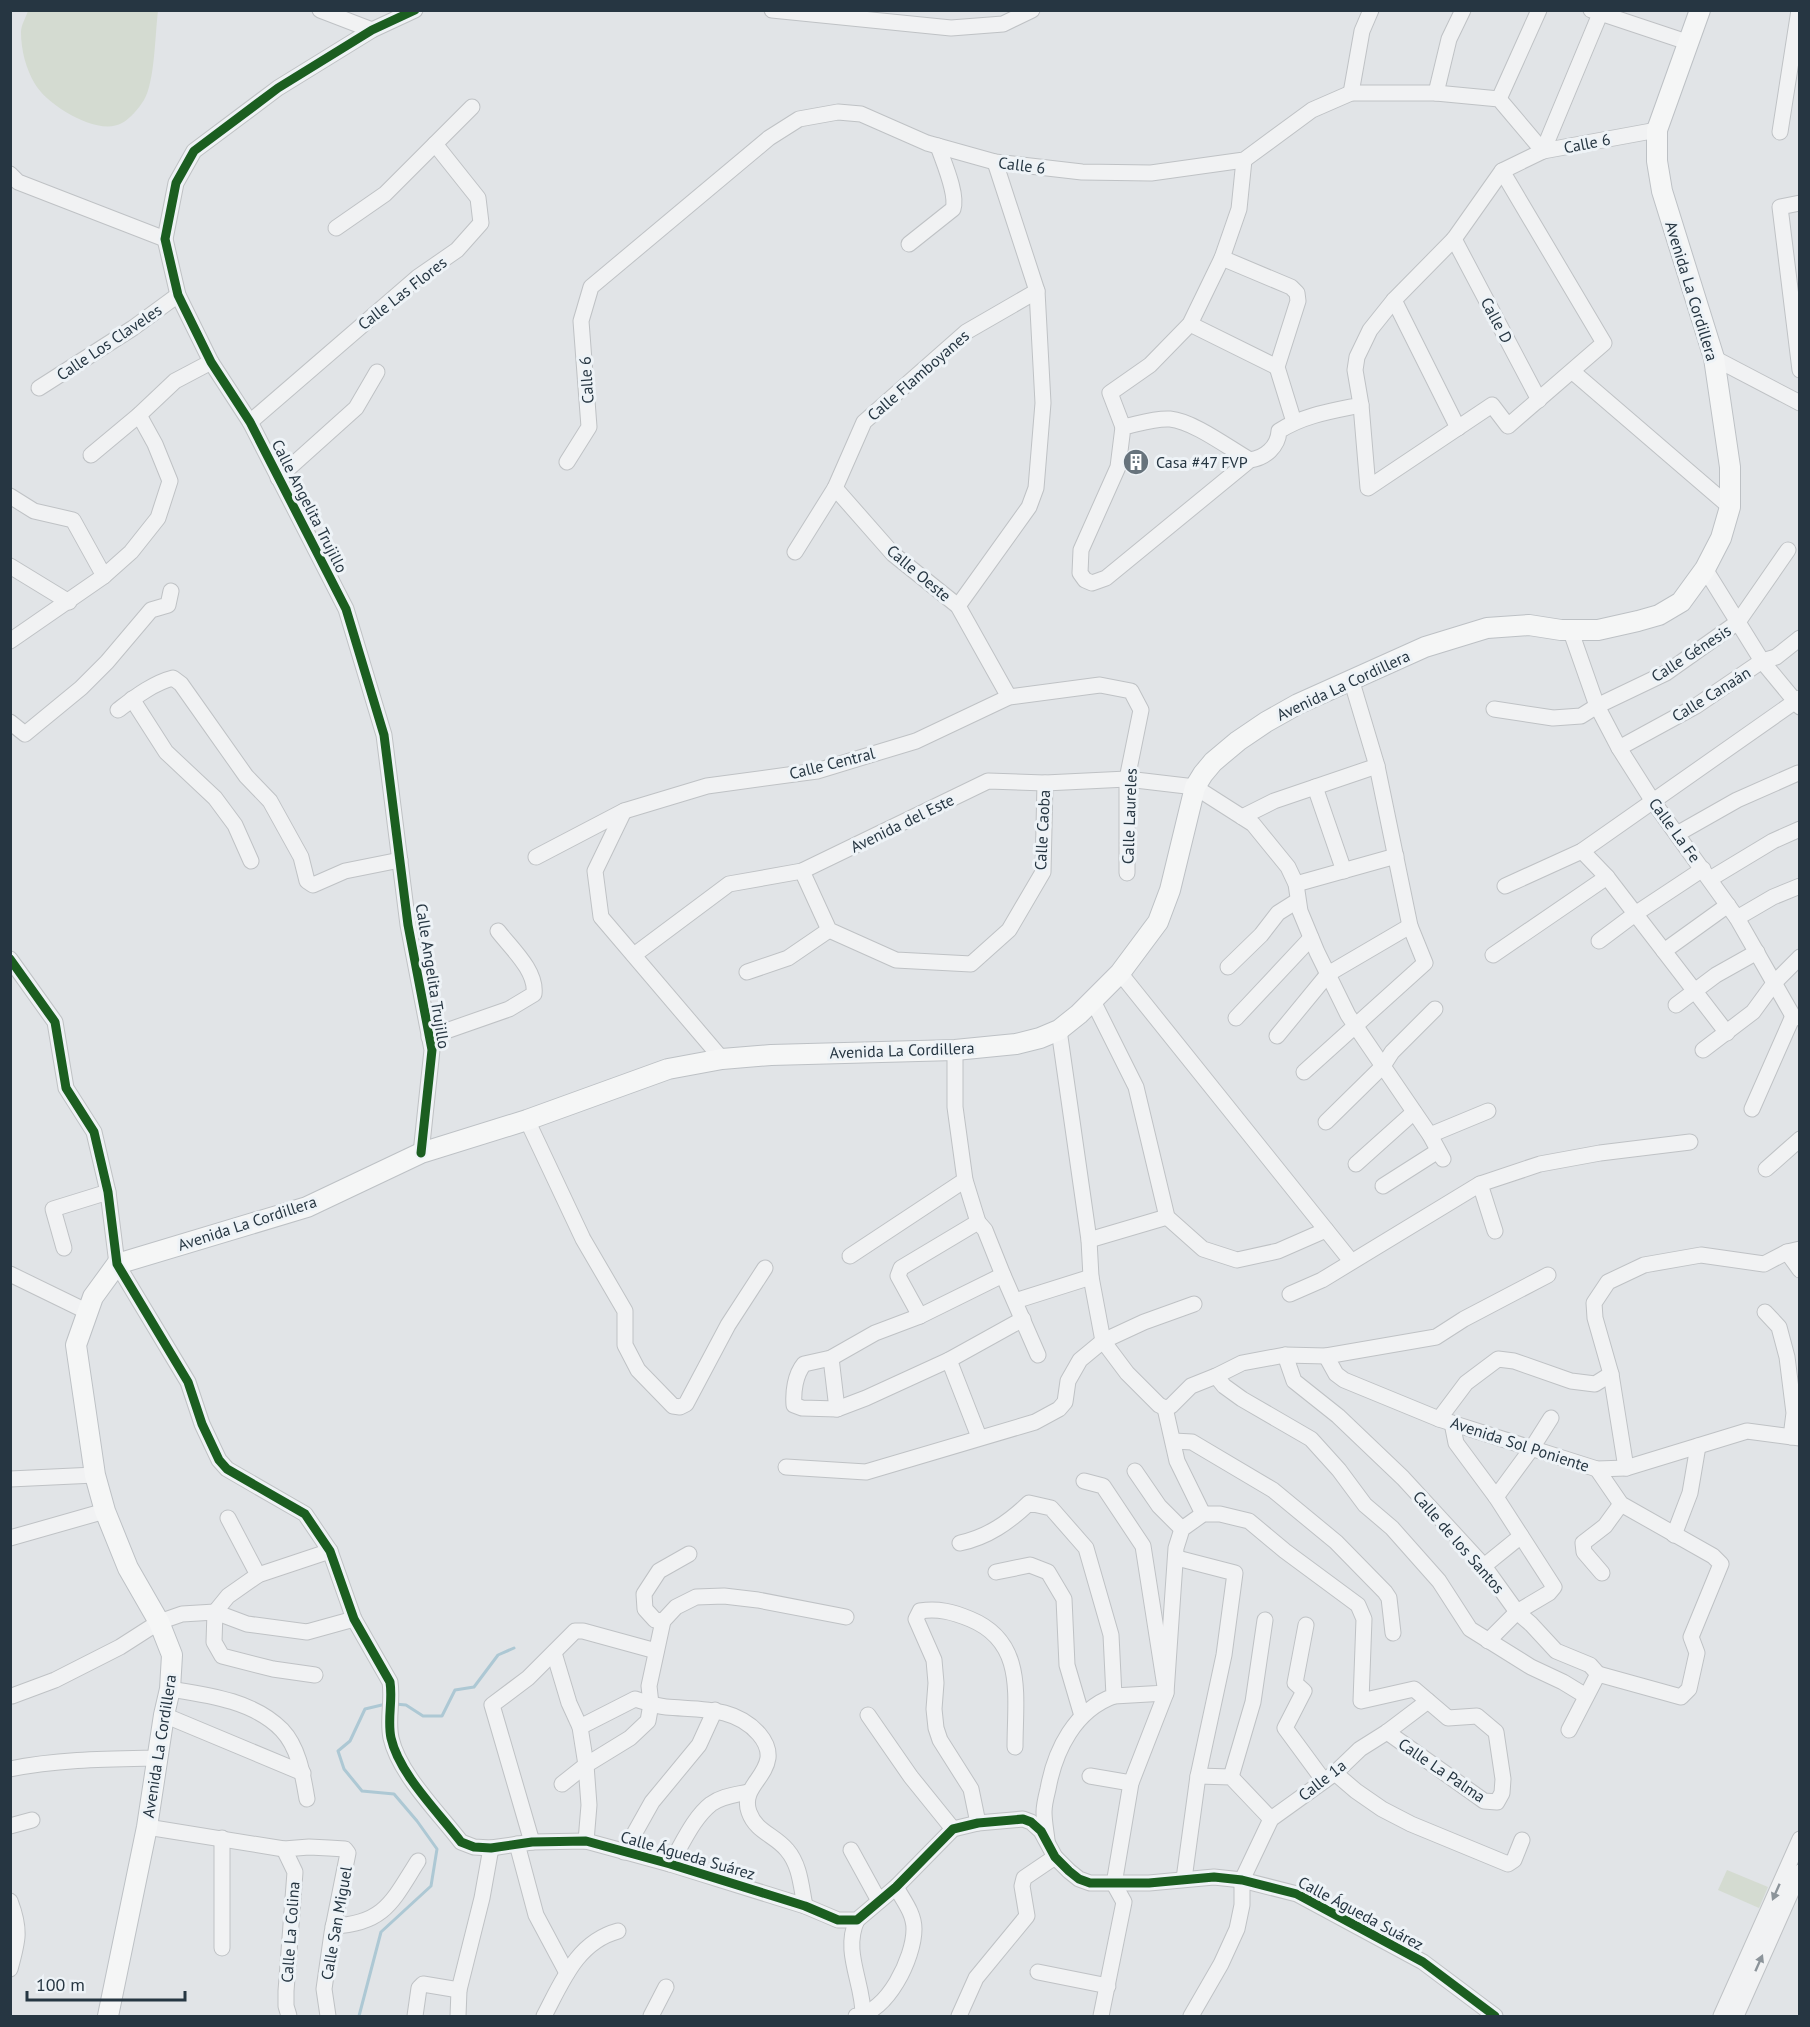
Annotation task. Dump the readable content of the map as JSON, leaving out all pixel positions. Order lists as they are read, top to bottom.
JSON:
{
  "streets": {
    "main road": ["Avenida La Cordillera"],
    "street": [
      "Calle 6",
      "Calle Las Flores",
      "Calle D",
      "Calle Los Claveles",
      "Calle Flamboyanes",
      "Calle Angelita Trujillo",
      "Calle Oeste",
      "Calle Génesis",
      "Calle Canaán",
      "Calle Central",
      "Calle Laureles",
      "Avenida del Este",
      "Calle Caoba",
      "Calle La Fe",
      "Avenida Sol Poniente",
      "Calle de los Santos",
      "Calle La Palma",
      "Calle 1a",
      "Calle Águeda Suárez",
      "Calle San Miguel",
      "Calle La Colina"
    ]
  },
  "crossings": [
    ["Calle 6", "Avenida La Cordillera"],
    ["Avenida La Cordillera", "Calle Angelita Trujillo"],
    ["Avenida La Cordillera", "Avenida del Este"],
    ["Avenida La Cordillera", "Calle La Fe"],
    ["Avenida La Cordillera", "Calle Águeda Suárez"],
    ["Avenida La Cordillera", "Calle San Miguel"],
    ["Calle Las Flores", "Calle Angelita Trujillo"],
    ["Calle Los Claveles", "Calle Angelita Trujillo"],
    ["Calle Flamboyanes", "Calle Oeste"],
    ["Calle Oeste", "Calle Central"],
    ["Calle Génesis", "Calle La Fe"],
    ["Calle Canaán", "Calle La Fe"],
    ["Calle Central", "Calle Laureles"],
    ["Calle Laureles", "Avenida del Este"],
    ["Avenida del Este", "Calle Caoba"],
    ["Calle La Palma", "Calle 1a"],
    ["Calle San Miguel", "Calle La Colina"]
  ],
  "places": {
    "building": ["Casa #47 FVP"]
  },
  "scale_bar": "100 m"
}
